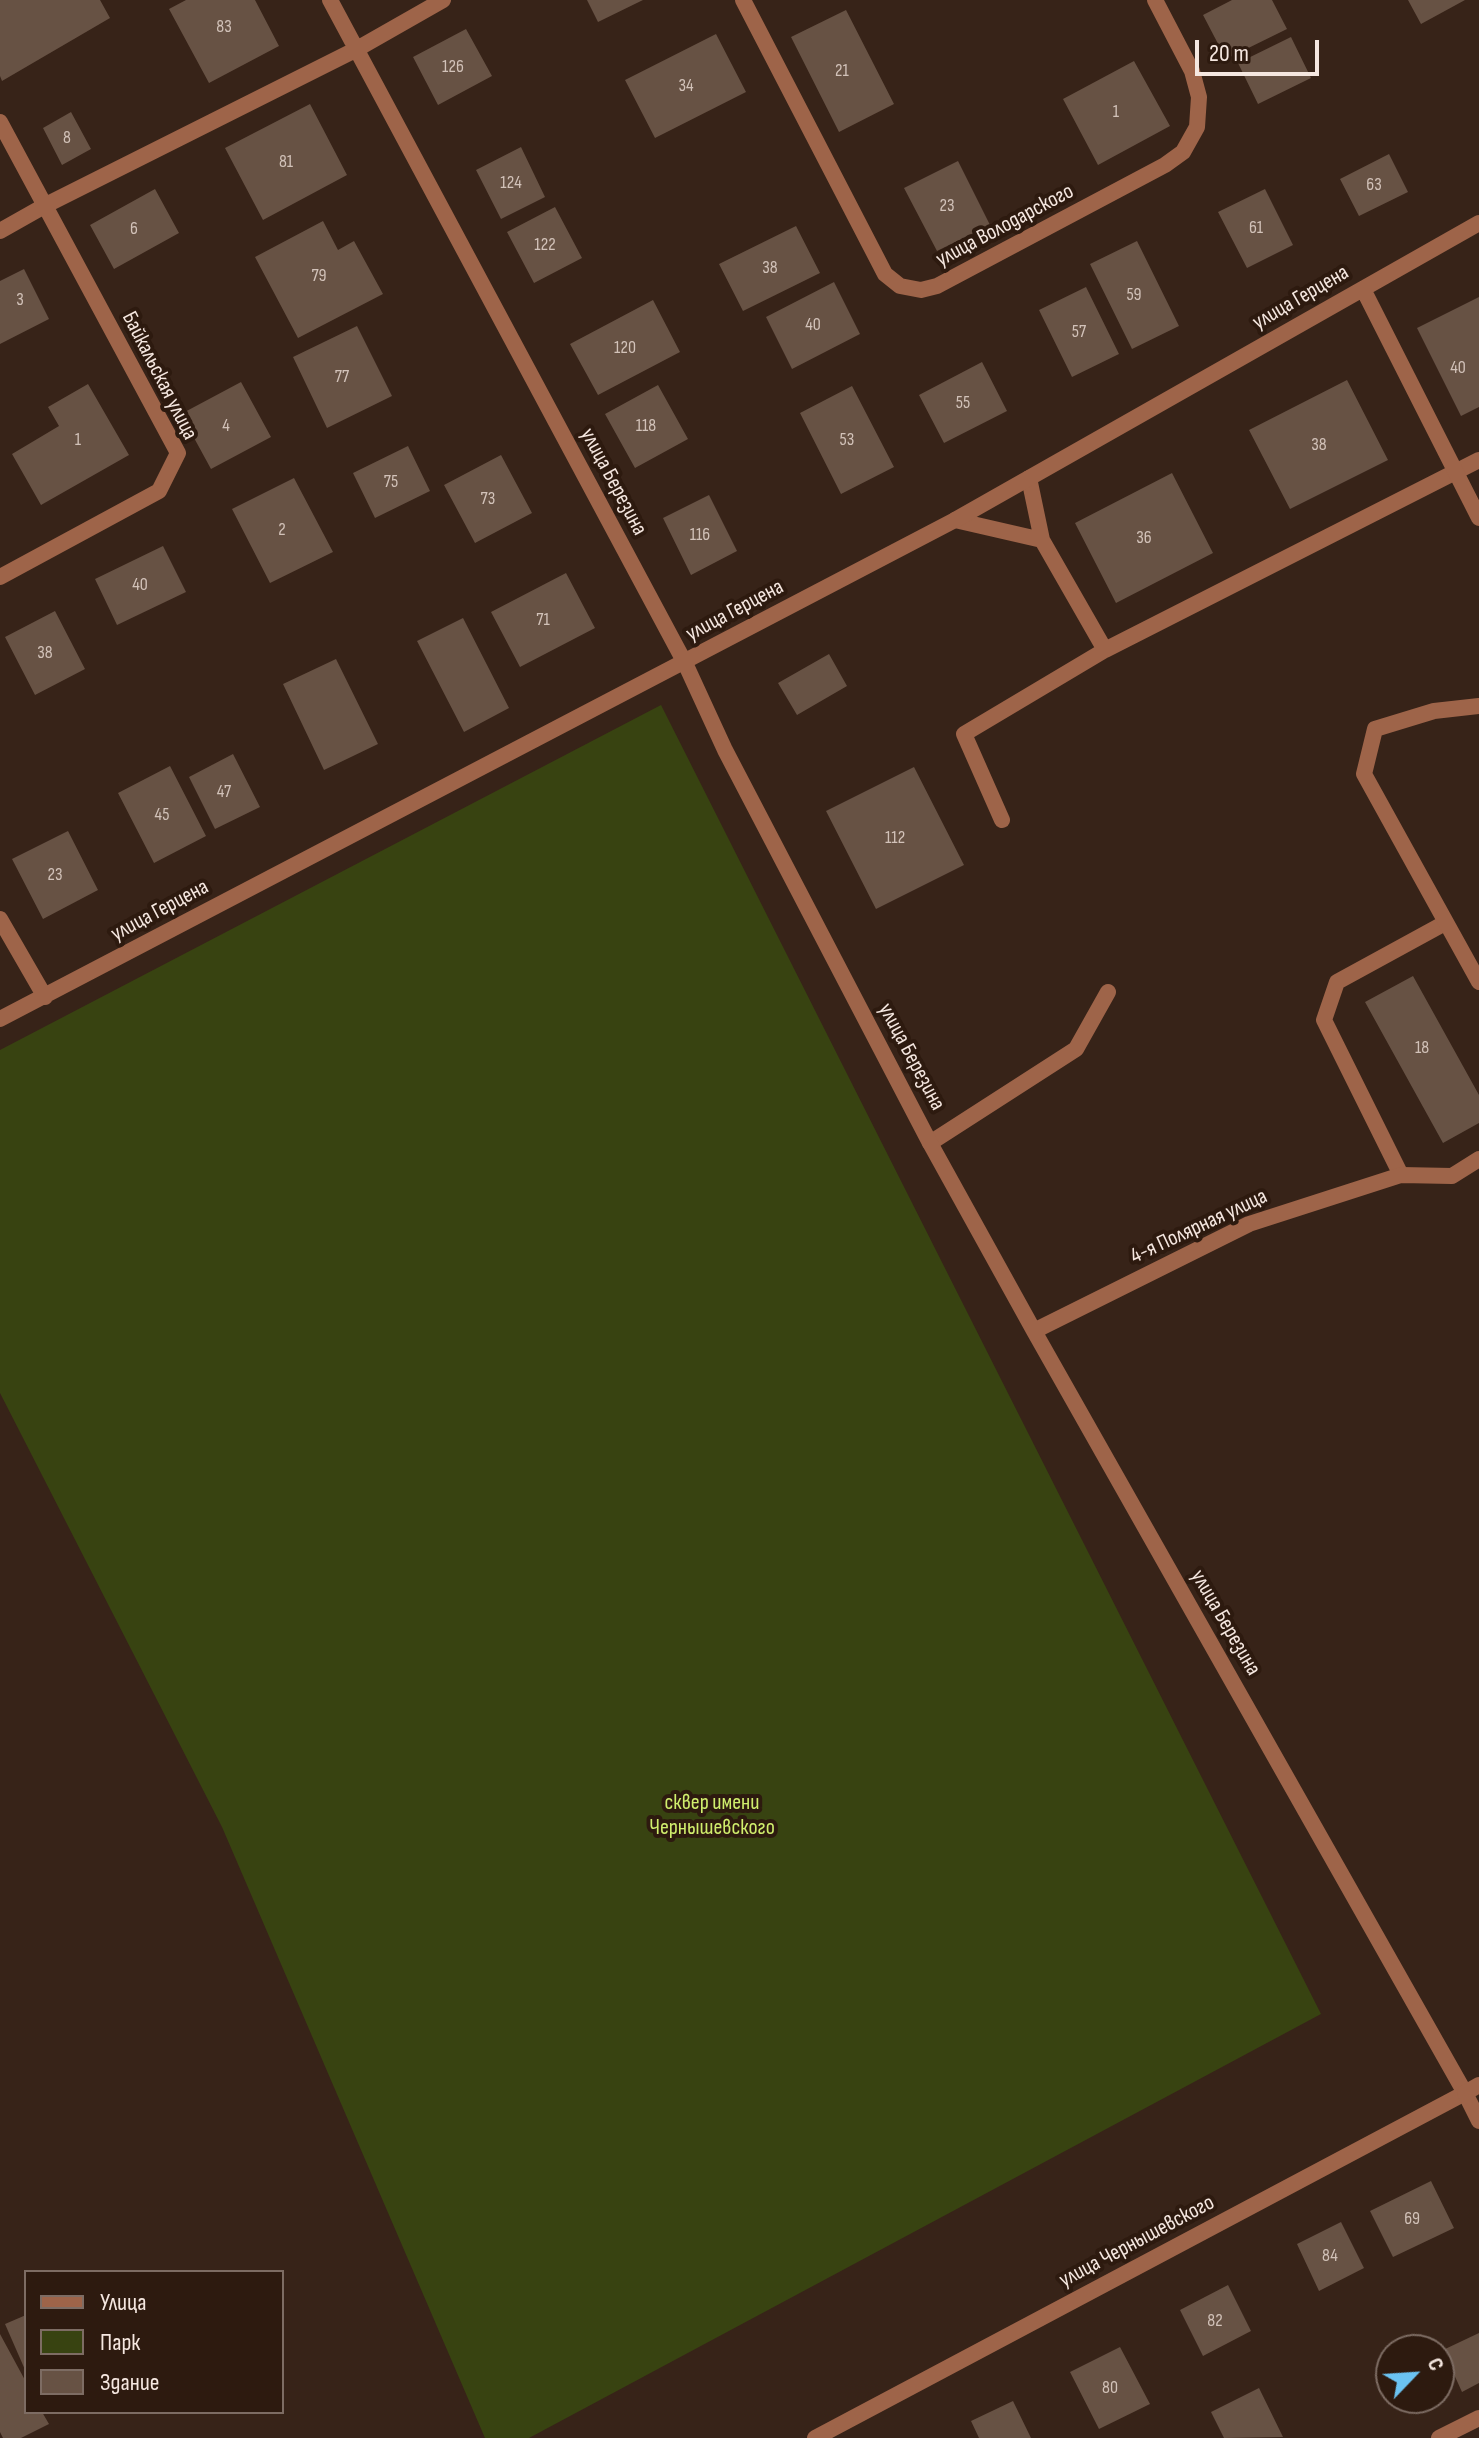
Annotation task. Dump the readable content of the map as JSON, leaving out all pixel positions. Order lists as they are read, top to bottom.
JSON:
{
  "streets": {
    "street": [
      "улица Володарского",
      "улица Герцена",
      "Байкальская улица",
      "улица Березина",
      "4-я Полярная улица",
      "улица Чернышевского"
    ]
  },
  "crossings": [
    ["улица Герцена", "улица Березина"],
    ["улица Березина", "4-я Полярная улица"],
    ["улица Березина", "улица Чернышевского"]
  ],
  "parks": ["сквер имени Чернышевского"],
  "house_numbers": [
    "83",
    "126",
    "21",
    "34",
    "1",
    "8",
    "81",
    "124",
    "63",
    "23",
    "61",
    "6",
    "122",
    "38",
    "79",
    "59",
    "3",
    "40",
    "57",
    "120",
    "40",
    "77",
    "55",
    "4",
    "118",
    "1",
    "53",
    "38",
    "75",
    "73",
    "2",
    "116",
    "36",
    "40",
    "71",
    "38",
    "47",
    "45",
    "112",
    "23",
    "18",
    "69",
    "84",
    "82",
    "80"
  ],
  "legend": ["Улица", "Парк", "Здание"],
  "scale_bar": "20 m",
  "north": "top right"
}
